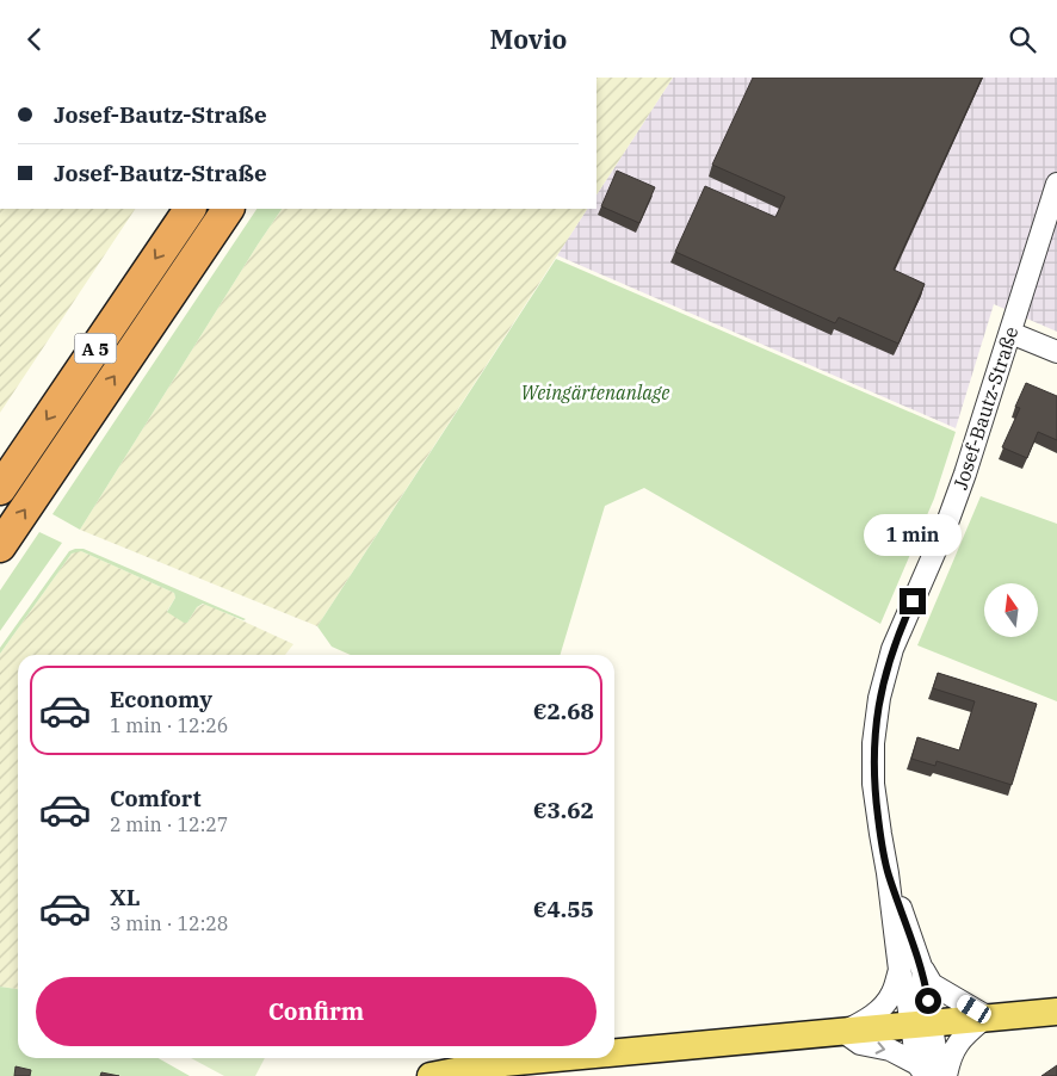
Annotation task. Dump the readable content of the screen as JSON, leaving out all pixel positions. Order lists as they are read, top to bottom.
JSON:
{
  "streets": {
    "highway": ["A 5"],
    "street": ["Josef-Bautz-Straße"]
  },
  "parks": ["Weingärtenanlage"],
  "north": "top",
  "page": {
    "header": "Movio",
    "banner": ["Josef-Bautz-Straße", "Josef-Bautz-Straße"],
    "bubble": "1 min",
    "list": [
      {
        "name": "Economy",
        "note": "1 min · 12:26",
        "value": "€2.68"
      },
      {
        "name": "Comfort",
        "note": "2 min · 12:27",
        "value": "€3.62"
      },
      {
        "name": "XL",
        "note": "3 min · 12:28",
        "value": "€4.55"
      }
    ],
    "buttons": "Confirm"
  }
}
